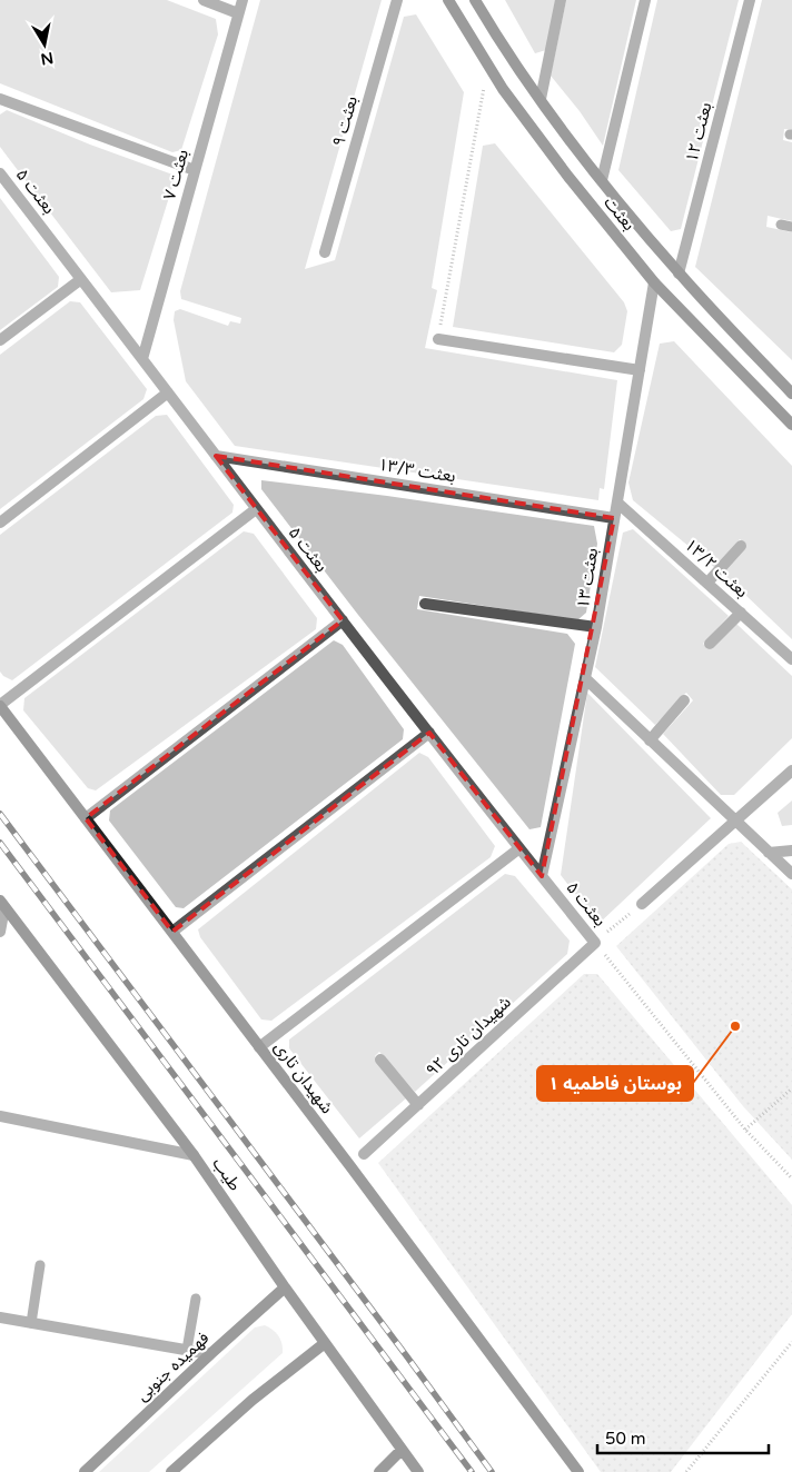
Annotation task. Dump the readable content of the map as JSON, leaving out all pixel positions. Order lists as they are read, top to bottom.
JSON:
{
  "streets": {
    "street": [
      "بعثت ۹",
      "بعثت ۱۲",
      "بعثت ۷",
      "بعثت ۵",
      "بعثت",
      "بعثت ۱۳/۳",
      "بعثت ۱۳/۲",
      "بعثت ۱۳",
      "شهیدان تاری ۹۲",
      "شهیدان تاری",
      "طیب",
      "فهمیده جنوبی"
    ]
  },
  "crossings": [
    ["بعثت ۱۲", "بعثت"],
    ["بعثت ۷", "بعثت ۵"],
    ["بعثت ۵", "بعثت ۱۳/۳"],
    ["بعثت ۵", "بعثت ۱۳"],
    ["بعثت ۵", "شهیدان تاری ۹۲"],
    ["بعثت", "بعثت ۱۳"],
    ["بعثت ۱۳/۳", "بعثت ۱۳"],
    ["بعثت ۱۳/۲", "بعثت ۱۳"],
    ["طیب", "فهمیده جنوبی"]
  ],
  "places": ["بوستان فاطمیه ۱"],
  "scale_bar": "50 m",
  "north": "bottom"
}
